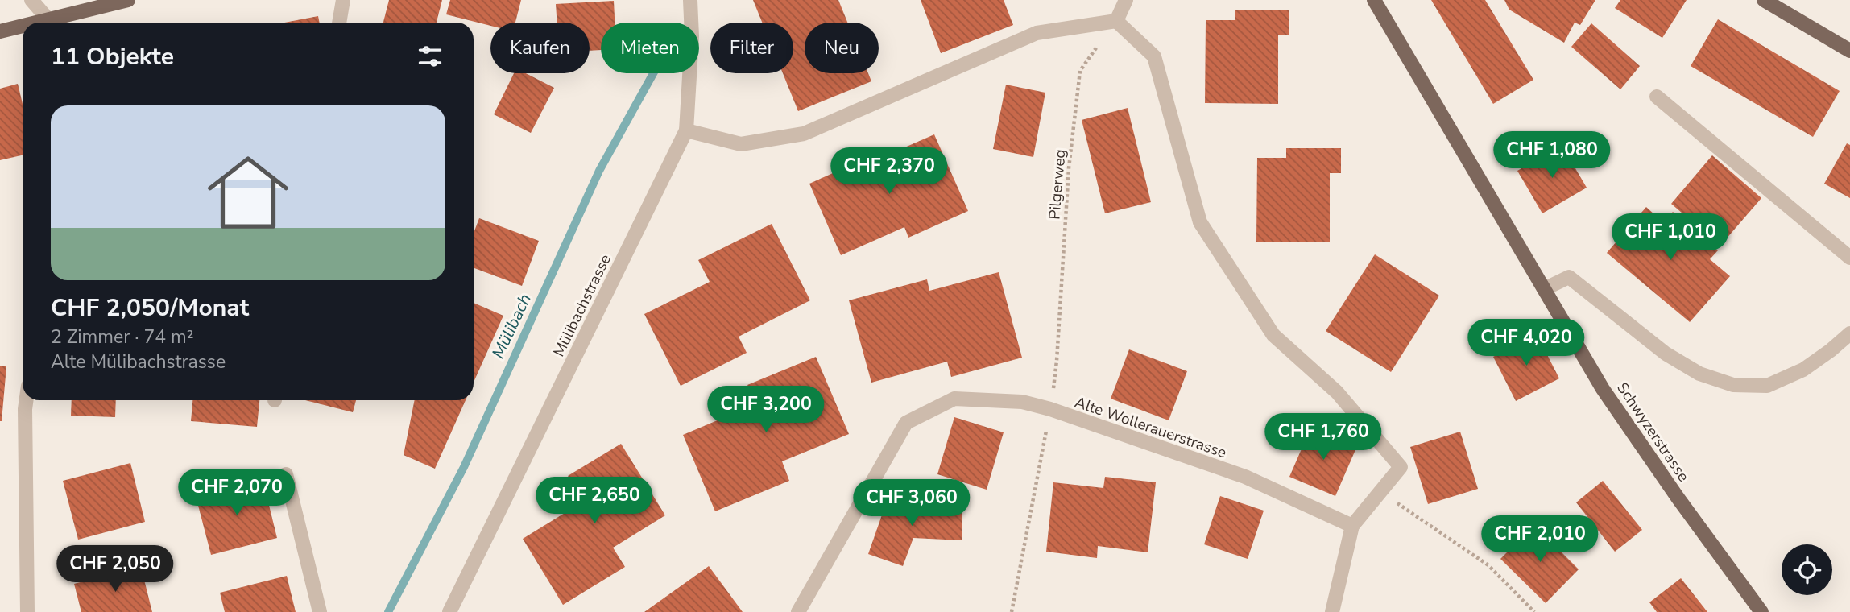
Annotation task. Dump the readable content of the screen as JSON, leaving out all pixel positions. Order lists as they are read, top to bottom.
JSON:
{
  "streets": {
    "main road": ["Schwyzerstrasse"],
    "street": ["Mülibachstrasse", "Alte Wollerauerstrasse"],
    "path": ["Pilgerweg"]
  },
  "water": ["Mülibach"],
  "page": {
    "chip": [
      "Kaufen",
      "Mieten",
      "Filter",
      "Neu"
    ],
    "heading": "11 Objekte",
    "list": [
      {
        "name": "CHF 2,050/Monat",
        "note": "2 Zimmer · 74 m² · Alte Mülibachstrasse"
      }
    ],
    "price": [
      "CHF 1,080",
      "CHF 2,370",
      "CHF 1,010",
      "CHF 4,020",
      "CHF 3,200",
      "CHF 1,760",
      "CHF 2,070",
      "CHF 2,650",
      "CHF 3,060",
      "CHF 2,010",
      "CHF 2,050"
    ]
  }
}
